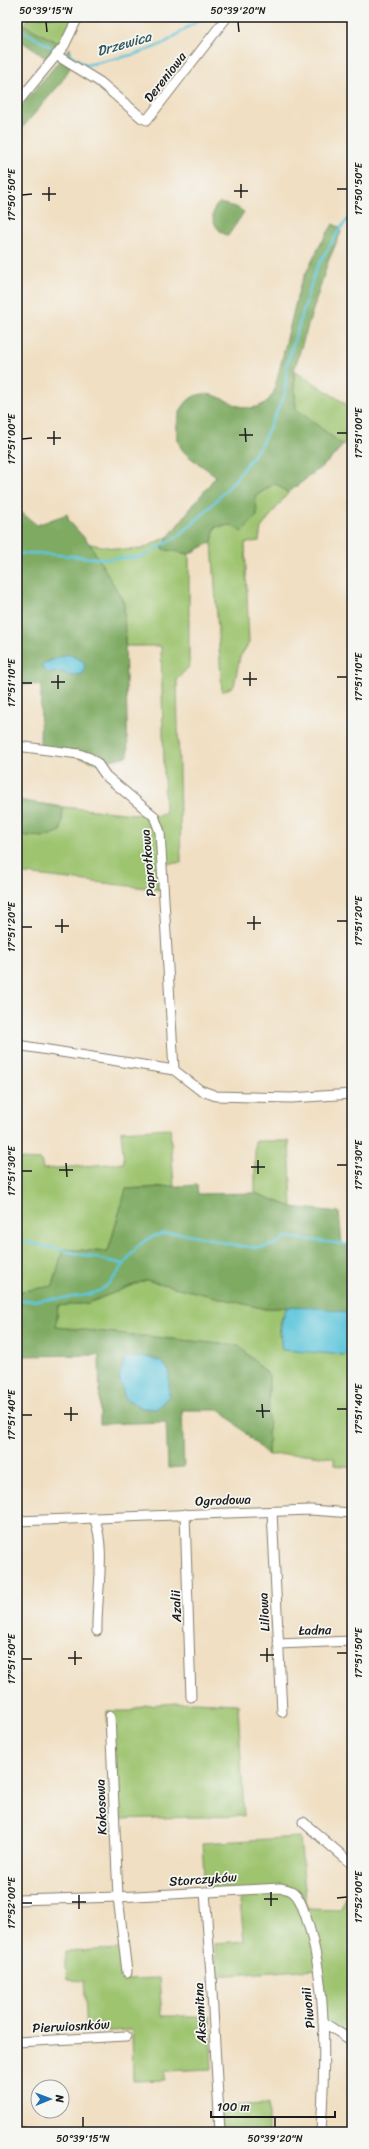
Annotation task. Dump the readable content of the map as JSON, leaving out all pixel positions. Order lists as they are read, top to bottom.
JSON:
{
  "streets": {
    "street": [
      "Dereniowa",
      "Paprotkowa",
      "Ogrodowa",
      "Azalii",
      "Liliowa",
      "Ładna",
      "Kokosowa",
      "Storczyków",
      "Piwonii",
      "Aksamitna",
      "Pierwiosnków"
    ]
  },
  "crossings": [
    ["Ogrodowa", "Azalii"],
    ["Ogrodowa", "Liliowa"],
    ["Liliowa", "Ładna"],
    ["Kokosowa", "Storczyków"],
    ["Storczyków", "Piwonii"],
    ["Storczyków", "Aksamitna"]
  ],
  "water": ["Drzewica"],
  "scale_bar": "100 m",
  "north": "right",
  "coordinates": [
    "50°39'15\"N",
    "50°39'20\"N",
    "17°50'50\"E",
    "17°51'00\"E",
    "17°51'10\"E",
    "17°51'20\"E",
    "17°51'30\"E",
    "17°51'40\"E",
    "17°51'50\"E",
    "17°52'00\"E"
  ]
}
